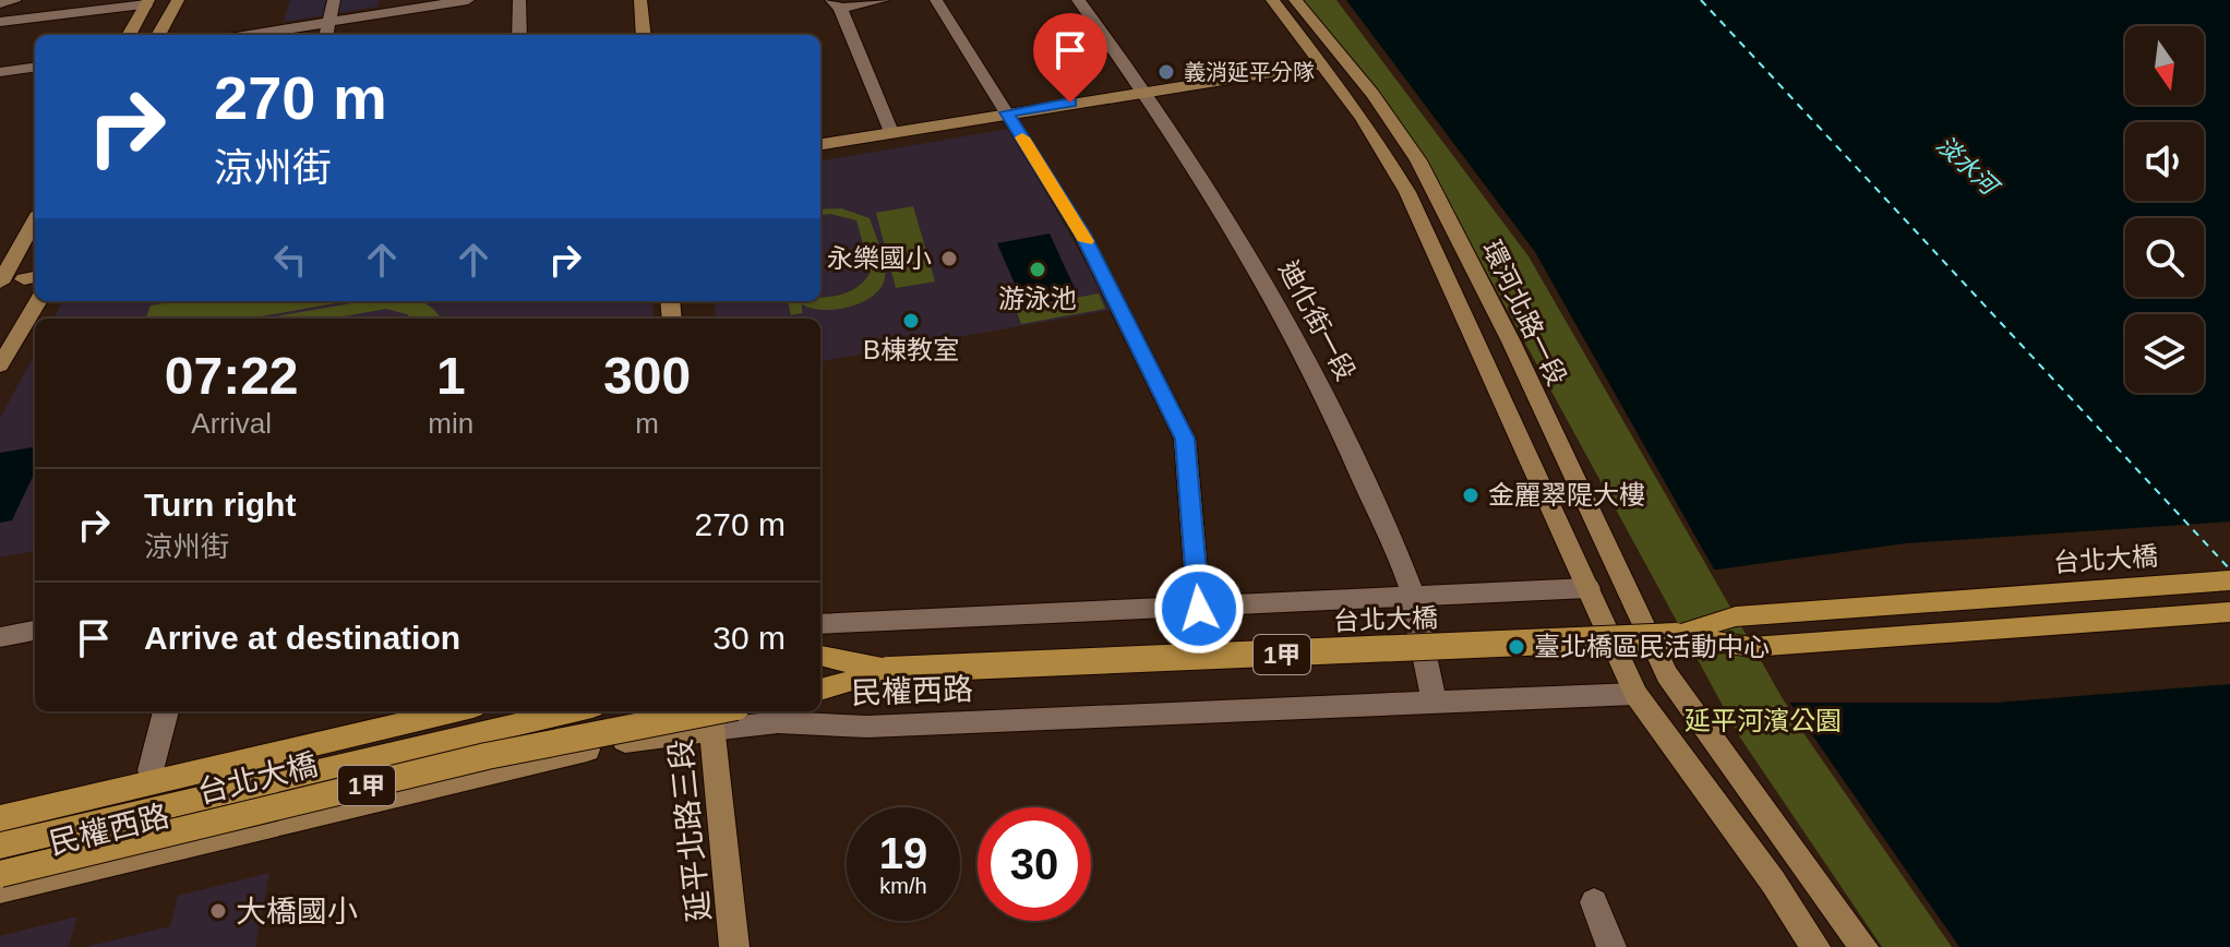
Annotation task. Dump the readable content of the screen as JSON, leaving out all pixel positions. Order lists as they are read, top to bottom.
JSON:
{
  "streets": {
    "main road": [
      "環河北路一段",
      "台北大橋",
      "1甲",
      "民權西路",
      "延平北路三段"
    ],
    "street": ["迪化街一段"]
  },
  "crossings": [
    ["環河北路一段", "民權西路"],
    ["迪化街一段", "民權西路"],
    ["台北大橋", "1甲"],
    ["民權西路", "延平北路三段"]
  ],
  "water": ["淡水河"],
  "parks": ["延平河濱公園"],
  "places": [
    "義消延平分隊",
    "永樂國小",
    "游泳池",
    "B棟教室",
    "金麗翠隄大樓",
    "臺北橋區民活動中心",
    "大橋國小"
  ],
  "north": "bottom",
  "page": {
    "turn": ["270 m", "涼州街"],
    "eta": [
      "07:22",
      "Arrival",
      "1",
      "min",
      "300",
      "m"
    ],
    "list": [
      {
        "name": "Turn right",
        "note": "涼州街",
        "value": "270 m"
      },
      {
        "name": "Arrive at destination",
        "value": "30 m"
      }
    ],
    "speed": "19 km/h",
    "limit": "30"
  }
}
